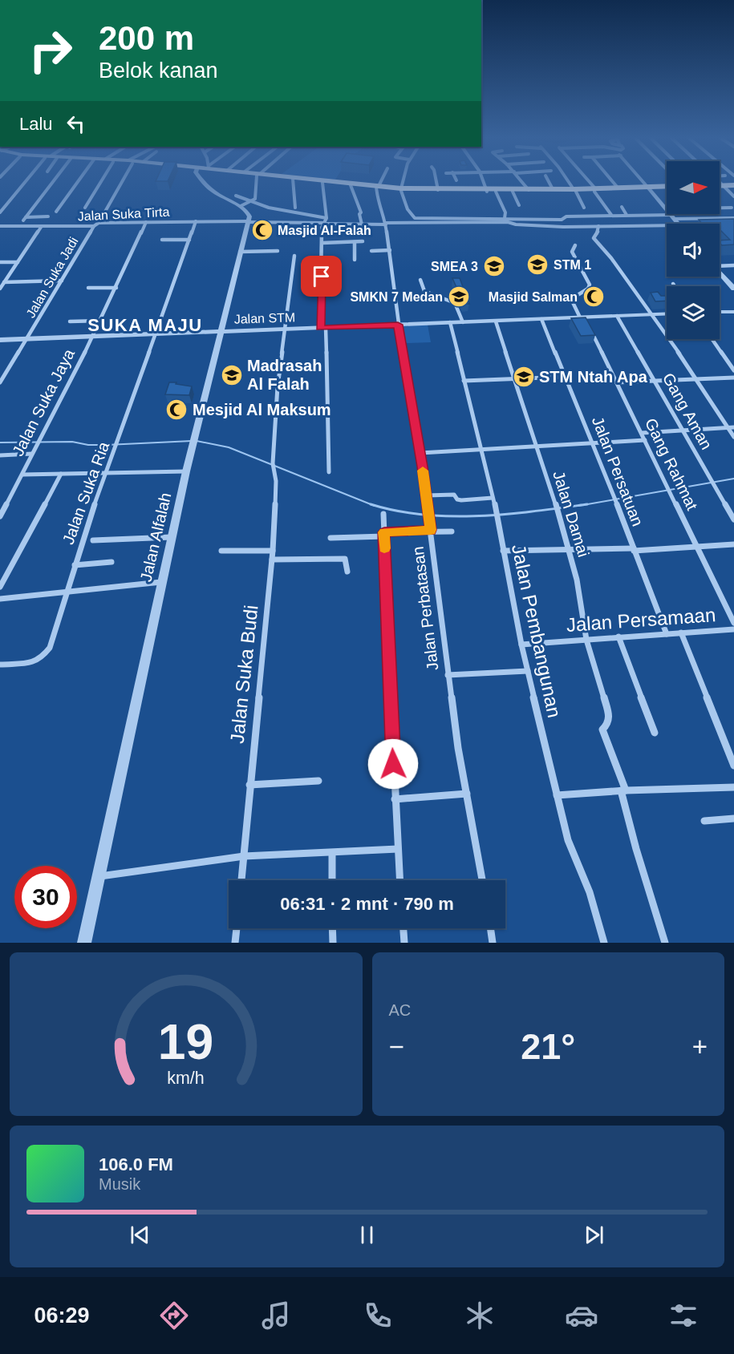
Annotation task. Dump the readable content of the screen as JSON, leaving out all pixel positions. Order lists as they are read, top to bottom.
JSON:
{
  "streets": {
    "street": [
      "Jalan Suka Tirta",
      "Jalan Suka Jadi",
      "Jalan STM",
      "Jalan Suka Jaya",
      "Gang Aman",
      "Gang Rahmat",
      "Jalan Persatuan",
      "Jalan Suka Ria",
      "Jalan Damai",
      "Jalan Alfalah",
      "Jalan Perbatasan",
      "Jalan Persamaan",
      "Jalan Pembangunan",
      "Jalan Suka Budi"
    ]
  },
  "crossings": [
    ["Jalan Suka Tirta", "Jalan Suka Jadi"],
    ["Jalan Suka Tirta", "Jalan Suka Jaya"],
    ["Jalan Suka Tirta", "Jalan Suka Ria"],
    ["Jalan Suka Tirta", "Jalan Alfalah"],
    ["Jalan Suka Tirta", "Jalan Perbatasan"],
    ["Jalan Suka Jadi", "Jalan STM"],
    ["Jalan STM", "Jalan Suka Jaya"],
    ["Jalan STM", "Gang Aman"],
    ["Jalan STM", "Gang Rahmat"],
    ["Jalan STM", "Jalan Persatuan"],
    ["Jalan STM", "Jalan Suka Ria"],
    ["Jalan STM", "Jalan Damai"],
    ["Jalan STM", "Jalan Alfalah"],
    ["Jalan STM", "Jalan Perbatasan"],
    ["Jalan STM", "Jalan Pembangunan"],
    ["Jalan STM", "Jalan Suka Budi"],
    ["Jalan Persatuan", "Jalan Persamaan"],
    ["Jalan Damai", "Jalan Persamaan"],
    ["Jalan Persamaan", "Jalan Pembangunan"]
  ],
  "districts": ["SUKA MAJU"],
  "places": {
    "mosque": ["Masjid Al-Falah", "Masjid Salman", "Mesjid Al Maksum"],
    "school or university": [
      "STM 1",
      "SMEA 3",
      "SMKN 7 Medan",
      "Madrasah Al Falah",
      "STM Ntah Apa"
    ]
  },
  "north": "right",
  "page": {
    "turn": ["200 m", "Belok kanan"],
    "then": "Lalu",
    "limit": "30",
    "trip": "06:31 · 2 mnt · 790 m",
    "tile": "AC",
    "heat": ["−", "21°", "+"],
    "song": ["106.0 FM", "Musik"],
    "tabs": "06:29",
    "gauge": ["19", "km/h"]
  }
}
